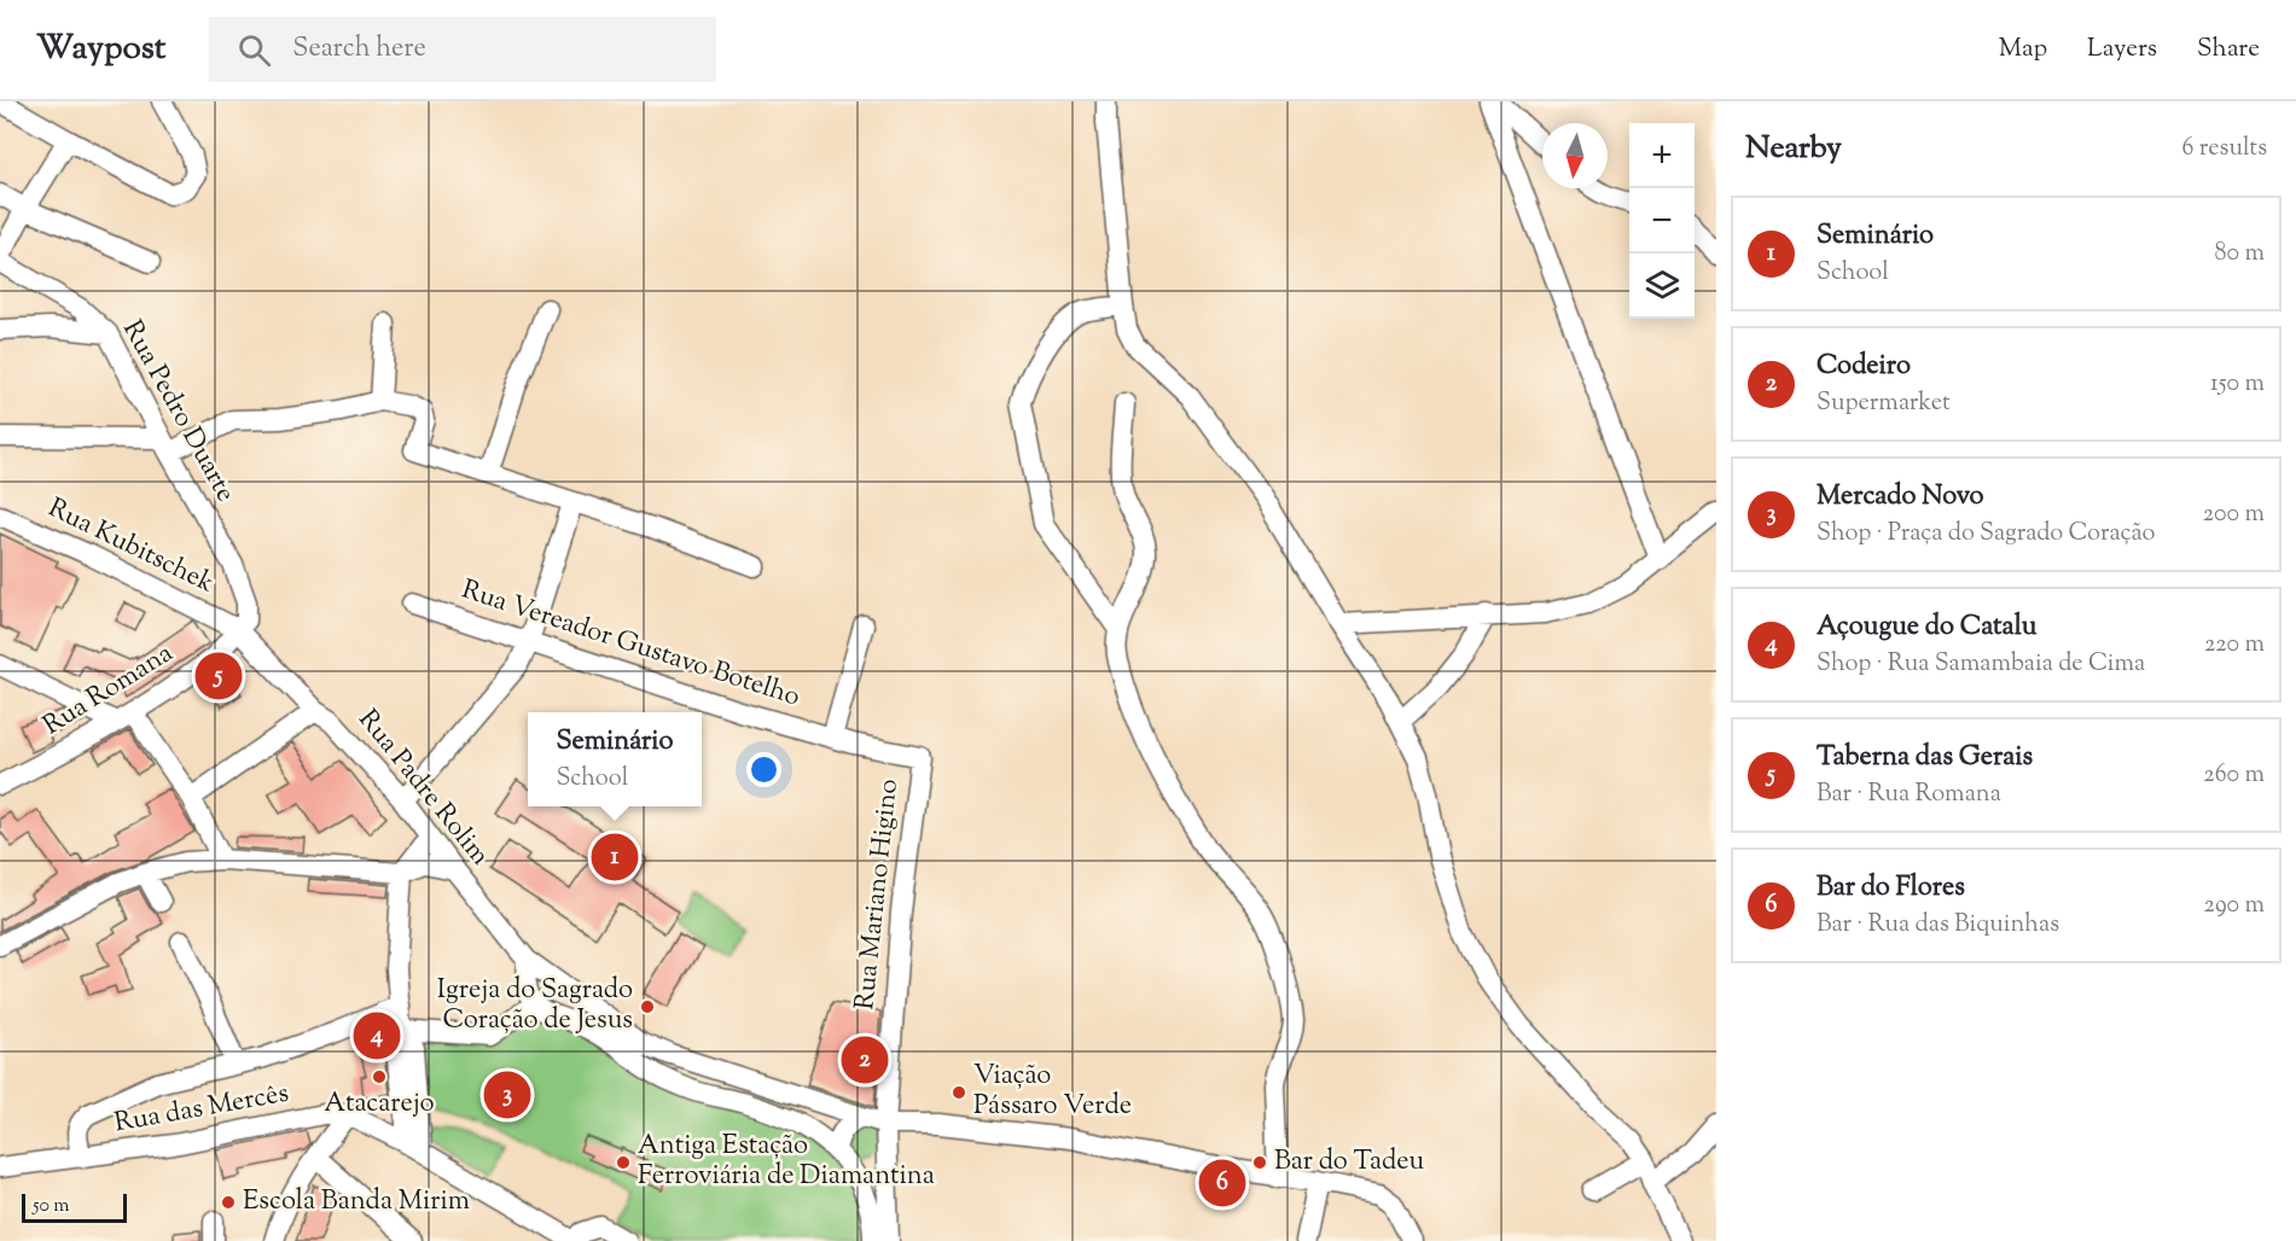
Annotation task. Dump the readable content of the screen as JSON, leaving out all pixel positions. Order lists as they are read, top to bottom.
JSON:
{
  "streets": {
    "street": [
      "Rua Pedro Duarte",
      "Rua Kubitschek",
      "Rua Vereador Gustavo Botelho",
      "Rua Romana",
      "Rua Padre Rolim",
      "Rua Mariano Higino",
      "Rua das Mercês"
    ]
  },
  "crossings": [
    ["Rua Pedro Duarte", "Rua Kubitschek"],
    ["Rua Pedro Duarte", "Rua Romana"],
    ["Rua Pedro Duarte", "Rua Padre Rolim"],
    ["Rua Kubitschek", "Rua Romana"],
    ["Rua Kubitschek", "Rua Padre Rolim"],
    ["Rua Vereador Gustavo Botelho", "Rua Mariano Higino"],
    ["Rua Romana", "Rua Padre Rolim"],
    ["Rua Padre Rolim", "Rua Mariano Higino"]
  ],
  "places": [
    "Igreja do Sagrado Coração de Jesus",
    "Atacarejo",
    "Viação Pássaro Verde",
    "Antiga Estação Ferroviária de Diamantina",
    "Bar do Tadeu",
    "Escola Banda Mirim"
  ],
  "scale_bar": "50 m",
  "north": "bottom",
  "page": {
    "header": "Waypost",
    "search": "Search here",
    "nav": ["Map", "Layers", "Share"],
    "heading": ["Nearby", "6 results"],
    "map_buttons": ["+", "−"],
    "list": [
      {
        "mark": "1",
        "name": "Seminário",
        "note": "School",
        "value": "80 m"
      },
      {
        "mark": "2",
        "name": "Codeiro",
        "note": "Supermarket",
        "value": "150 m"
      },
      {
        "mark": "3",
        "name": "Mercado Novo",
        "note": "Shop · Praça do Sagrado Coração",
        "value": "200 m"
      },
      {
        "mark": "4",
        "name": "Açougue do Catalu",
        "note": "Shop · Rua Samambaia de Cima",
        "value": "220 m"
      },
      {
        "mark": "5",
        "name": "Taberna das Gerais",
        "note": "Bar · Rua Romana",
        "value": "260 m"
      },
      {
        "mark": "6",
        "name": "Bar do Flores",
        "note": "Bar · Rua das Biquinhas",
        "value": "290 m"
      }
    ],
    "pins": [
      "5",
      "1",
      "4",
      "2",
      "3",
      "6"
    ],
    "popup": ["Seminário", "School"],
    "scale": "50 m"
  }
}
